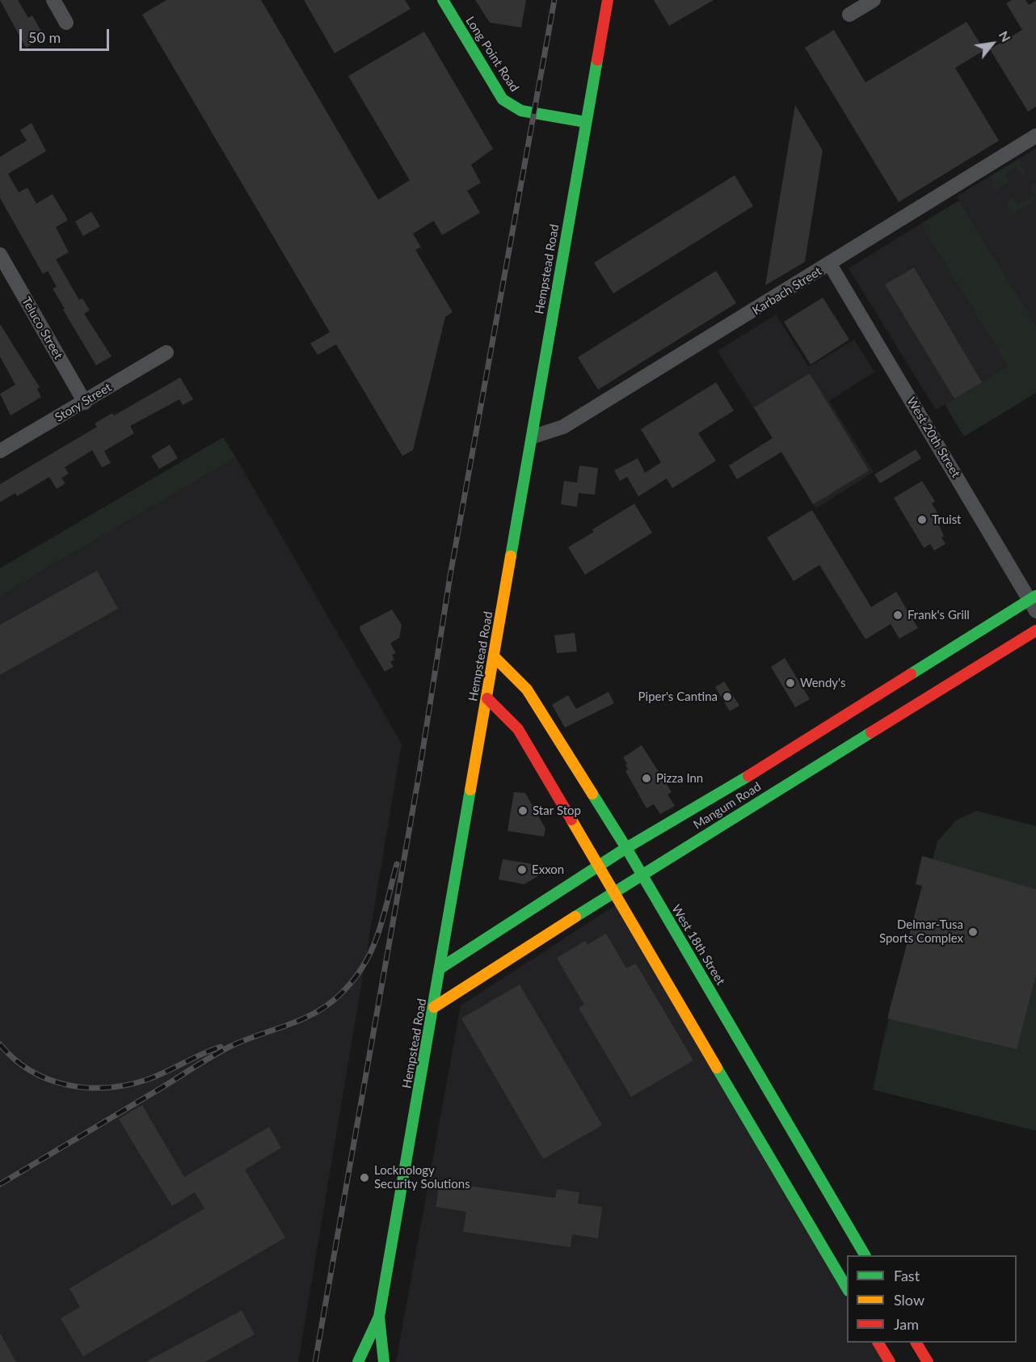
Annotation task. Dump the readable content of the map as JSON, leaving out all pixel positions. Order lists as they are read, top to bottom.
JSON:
{
  "streets": {
    "main road": [
      "Long Point Road",
      "Hempstead Road",
      "Mangum Road",
      "West 18th Street"
    ],
    "street": [
      "Karbach Street",
      "Teluco Street",
      "Story Street",
      "West 20th Street"
    ]
  },
  "crossings": [
    ["Long Point Road", "Hempstead Road"],
    ["Hempstead Road", "Karbach Street"],
    ["Hempstead Road", "Mangum Road"],
    ["Hempstead Road", "West 18th Street"],
    ["Karbach Street", "West 20th Street"],
    ["Teluco Street", "Story Street"],
    ["West 20th Street", "Mangum Road"],
    ["Mangum Road", "West 18th Street"]
  ],
  "places": [
    "Truist",
    "Frank's Grill",
    "Wendy's",
    "Piper's Cantina",
    "Pizza Inn",
    "Star Stop",
    "Exxon",
    "Delmar-Tusa Sports Complex",
    "Locknology Security Solutions"
  ],
  "legend": ["Fast", "Slow", "Jam"],
  "scale_bar": "50 m",
  "north": "top right"
}
